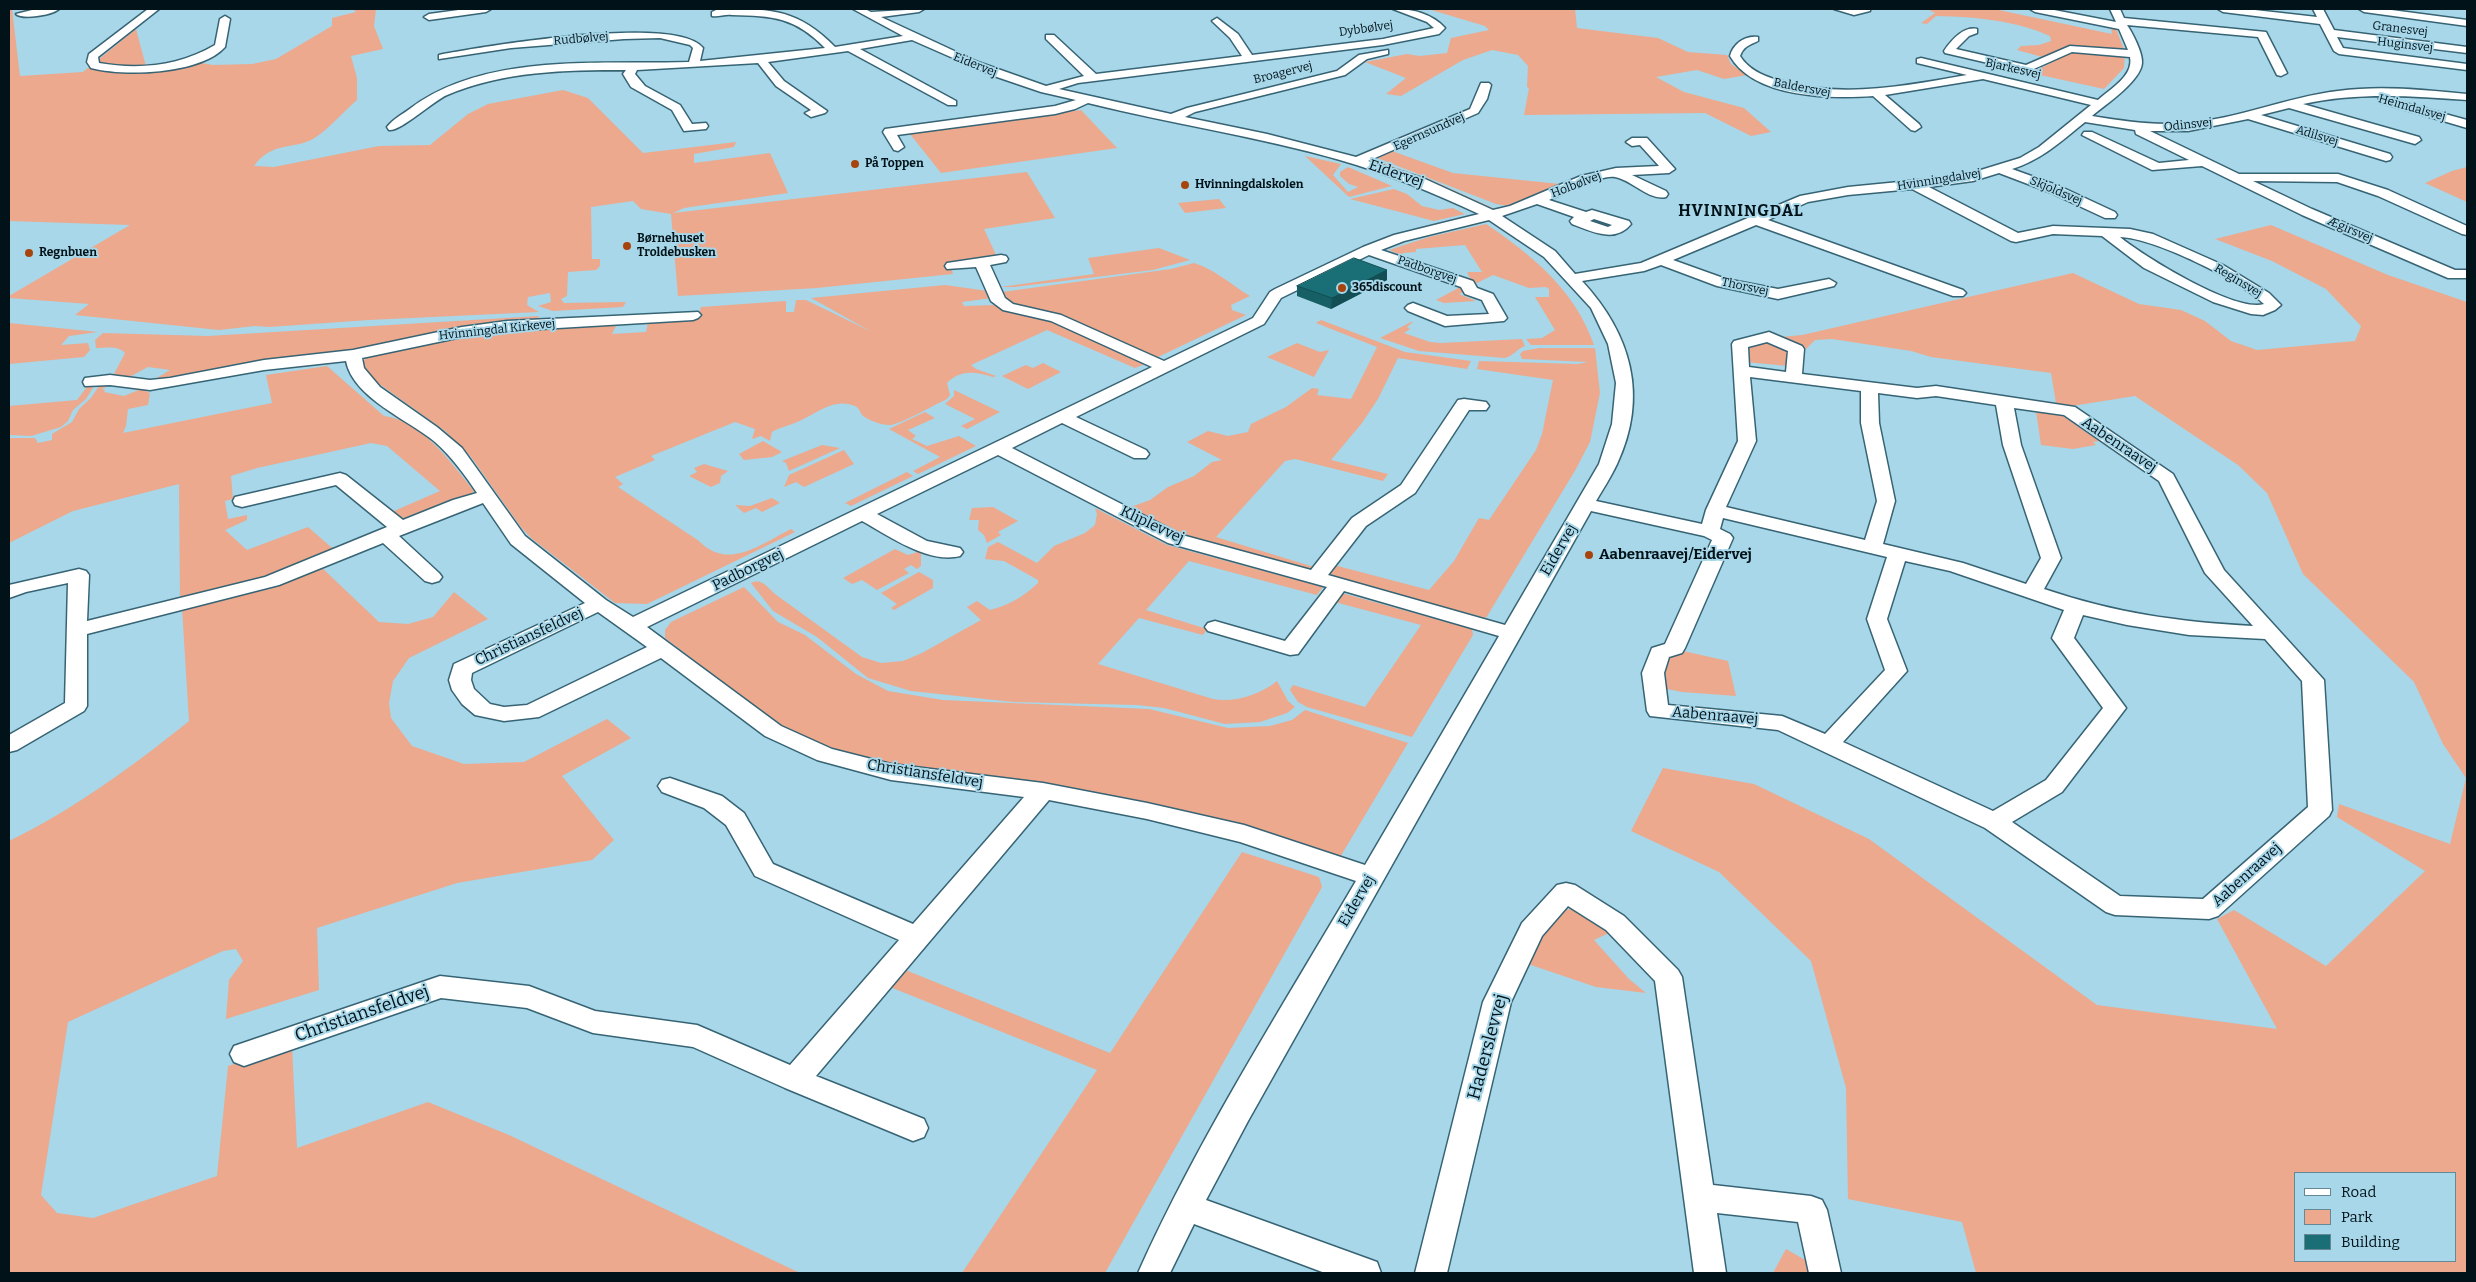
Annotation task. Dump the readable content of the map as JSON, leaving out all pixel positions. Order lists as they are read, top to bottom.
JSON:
{
  "streets": {
    "street": [
      "Dybbølvej",
      "Granesvej",
      "Rudbølvej",
      "Huginsvej",
      "Eidervej",
      "Bjarkesvej",
      "Broagervej",
      "Baldersvej",
      "Heimdalsvej",
      "Odinsvej",
      "Egernsundvej",
      "Adilsvej",
      "Hvinningdalvej",
      "Holbølvej",
      "Skjoldsvej",
      "Ægirsvej",
      "Padborgvej",
      "Reginsvej",
      "Thorsvej",
      "Hvinningdal Kirkevej",
      "Aabenraavej",
      "Kliplevvej",
      "Christiansfeldvej",
      "Haderslevvej"
    ]
  },
  "crossings": [
    ["Dybbølvej", "Eidervej"],
    ["Granesvej", "Huginsvej"],
    ["Rudbølvej", "Eidervej"],
    ["Eidervej", "Broagervej"],
    ["Eidervej", "Egernsundvej"],
    ["Eidervej", "Hvinningdalvej"],
    ["Eidervej", "Holbølvej"],
    ["Eidervej", "Padborgvej"],
    ["Eidervej", "Kliplevvej"],
    ["Eidervej", "Christiansfeldvej"],
    ["Bjarkesvej", "Baldersvej"],
    ["Bjarkesvej", "Hvinningdalvej"],
    ["Heimdalsvej", "Odinsvej"],
    ["Odinsvej", "Adilsvej"],
    ["Odinsvej", "Hvinningdalvej"],
    ["Odinsvej", "Ægirsvej"],
    ["Hvinningdalvej", "Skjoldsvej"],
    ["Hvinningdalvej", "Reginsvej"],
    ["Hvinningdalvej", "Thorsvej"],
    ["Holbølvej", "Padborgvej"],
    ["Padborgvej", "Kliplevvej"],
    ["Padborgvej", "Christiansfeldvej"]
  ],
  "districts": ["HVINNINGDAL"],
  "places": [
    "På Toppen",
    "Hvinningdalskolen",
    "Børnehuset Troldebusken",
    "Regnbuen",
    "365discount",
    "Aabenraavej/Eidervej"
  ],
  "legend": ["Road", "Park", "Building"]
}
